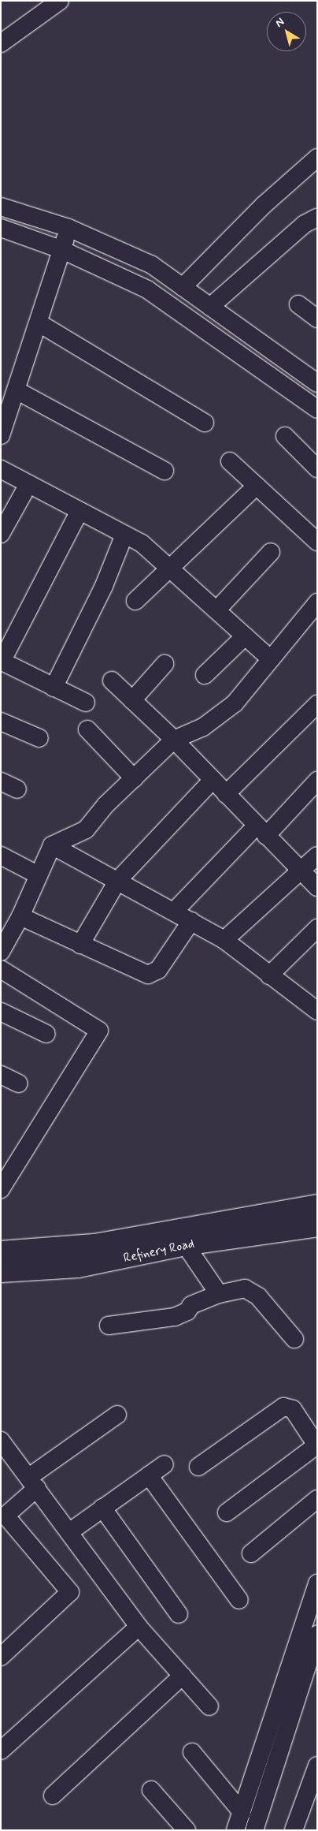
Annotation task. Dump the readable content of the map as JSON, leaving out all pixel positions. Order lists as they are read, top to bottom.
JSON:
{
  "streets": {
    "main road": ["Refinery Road"]
  },
  "north": "top left"
}
